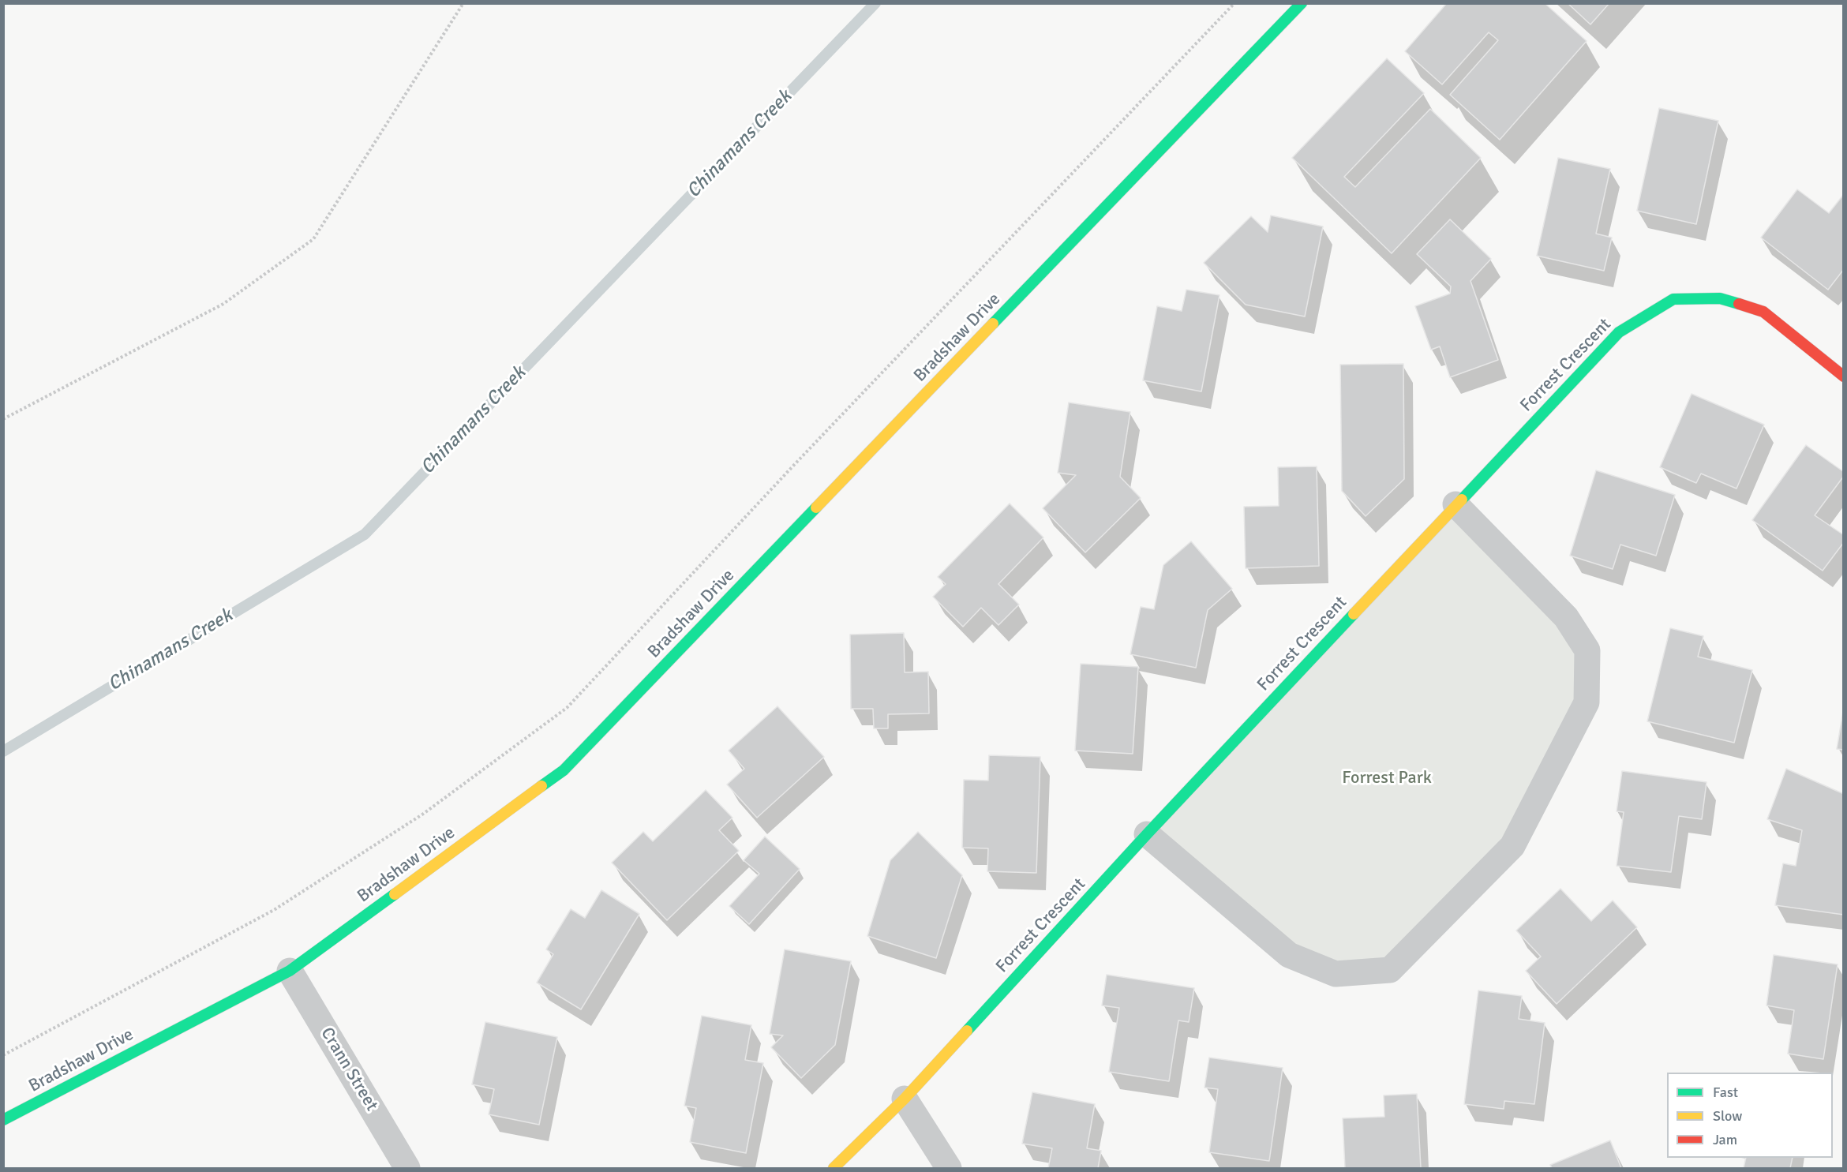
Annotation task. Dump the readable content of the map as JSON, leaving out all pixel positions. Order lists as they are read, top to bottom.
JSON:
{
  "streets": {
    "street": ["Bradshaw Drive", "Forrest Crescent", "Crann Street"]
  },
  "crossings": [
    ["Bradshaw Drive", "Crann Street"]
  ],
  "water": ["Chinamans Creek"],
  "parks": ["Forrest Park"],
  "legend": ["Fast", "Slow", "Jam"]
}
